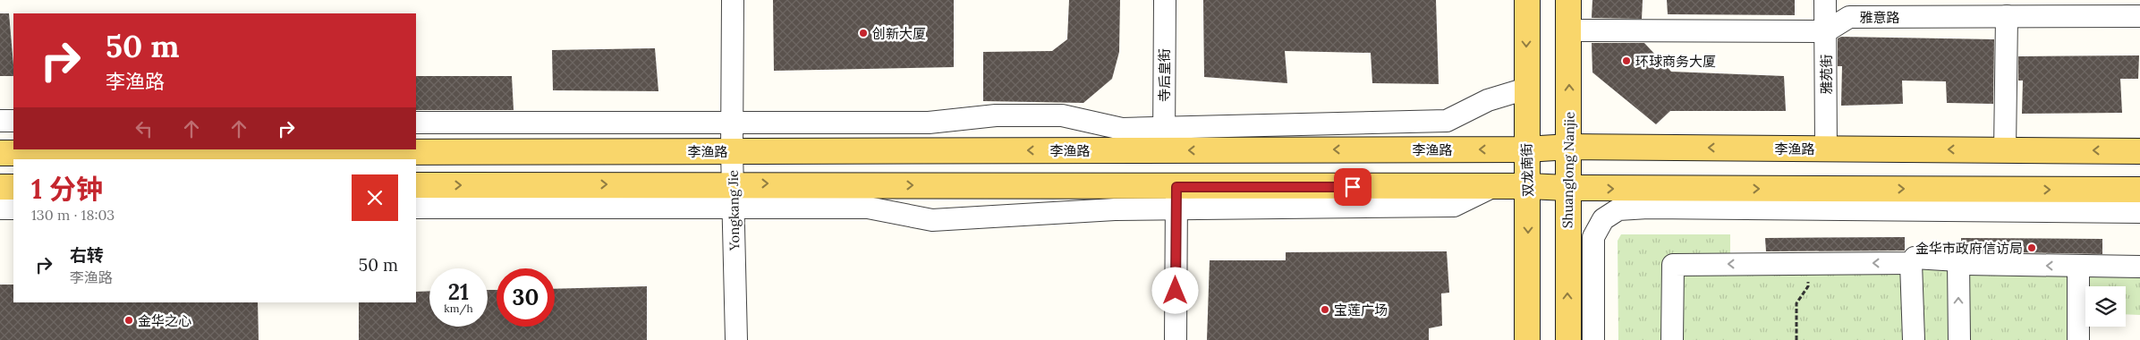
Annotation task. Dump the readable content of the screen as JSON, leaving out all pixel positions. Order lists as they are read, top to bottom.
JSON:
{
  "streets": {
    "main road": ["李渔路", "双龙南街", "Shuanglong Nanjie"],
    "street": [
      "雅意路",
      "雅苑街",
      "寺后皇街",
      "Yongkang Jie"
    ]
  },
  "crossings": [
    ["雅意路", "雅苑街"],
    ["雅意路", "Shuanglong Nanjie"],
    ["雅苑街", "李渔路"],
    ["寺后皇街", "李渔路"],
    ["李渔路", "双龙南街"],
    ["李渔路", "Shuanglong Nanjie"],
    ["李渔路", "Yongkang Jie"]
  ],
  "one_way": ["双龙南街", "Shuanglong Nanjie"],
  "places": [
    "创新大厦",
    "环球商务大厦",
    "金华市政府信访局",
    "宝莲广场",
    "金华之心"
  ],
  "page": {
    "turn": ["50 m", "李渔路"],
    "heading": ["1 分钟", "130 m · 18:03"],
    "list": [
      {
        "name": "右转",
        "note": "李渔路",
        "value": "50 m"
      }
    ],
    "speed": "21 km/h",
    "limit": "30"
  }
}
